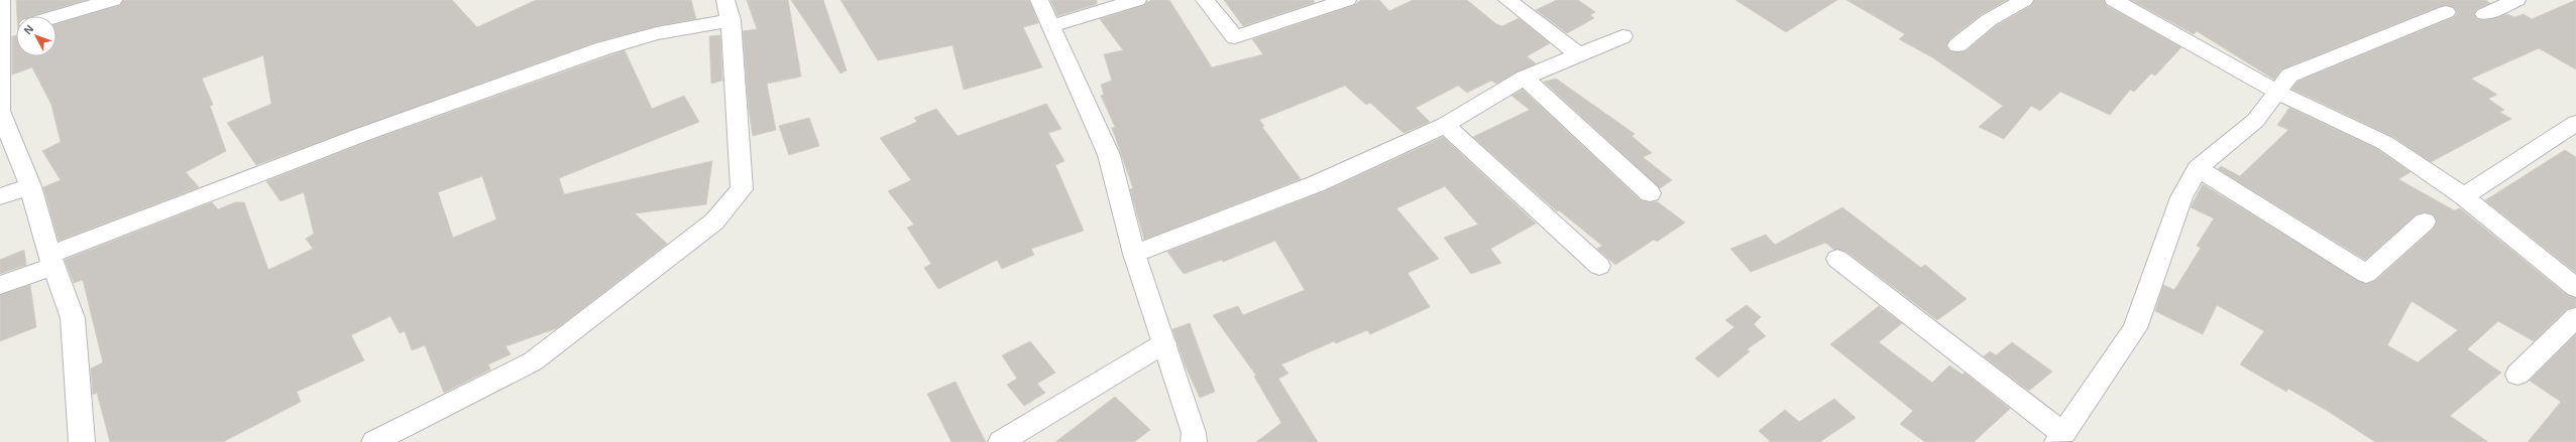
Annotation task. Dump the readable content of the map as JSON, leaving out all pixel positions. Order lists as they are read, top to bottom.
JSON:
{
  "north": "top left"
}
